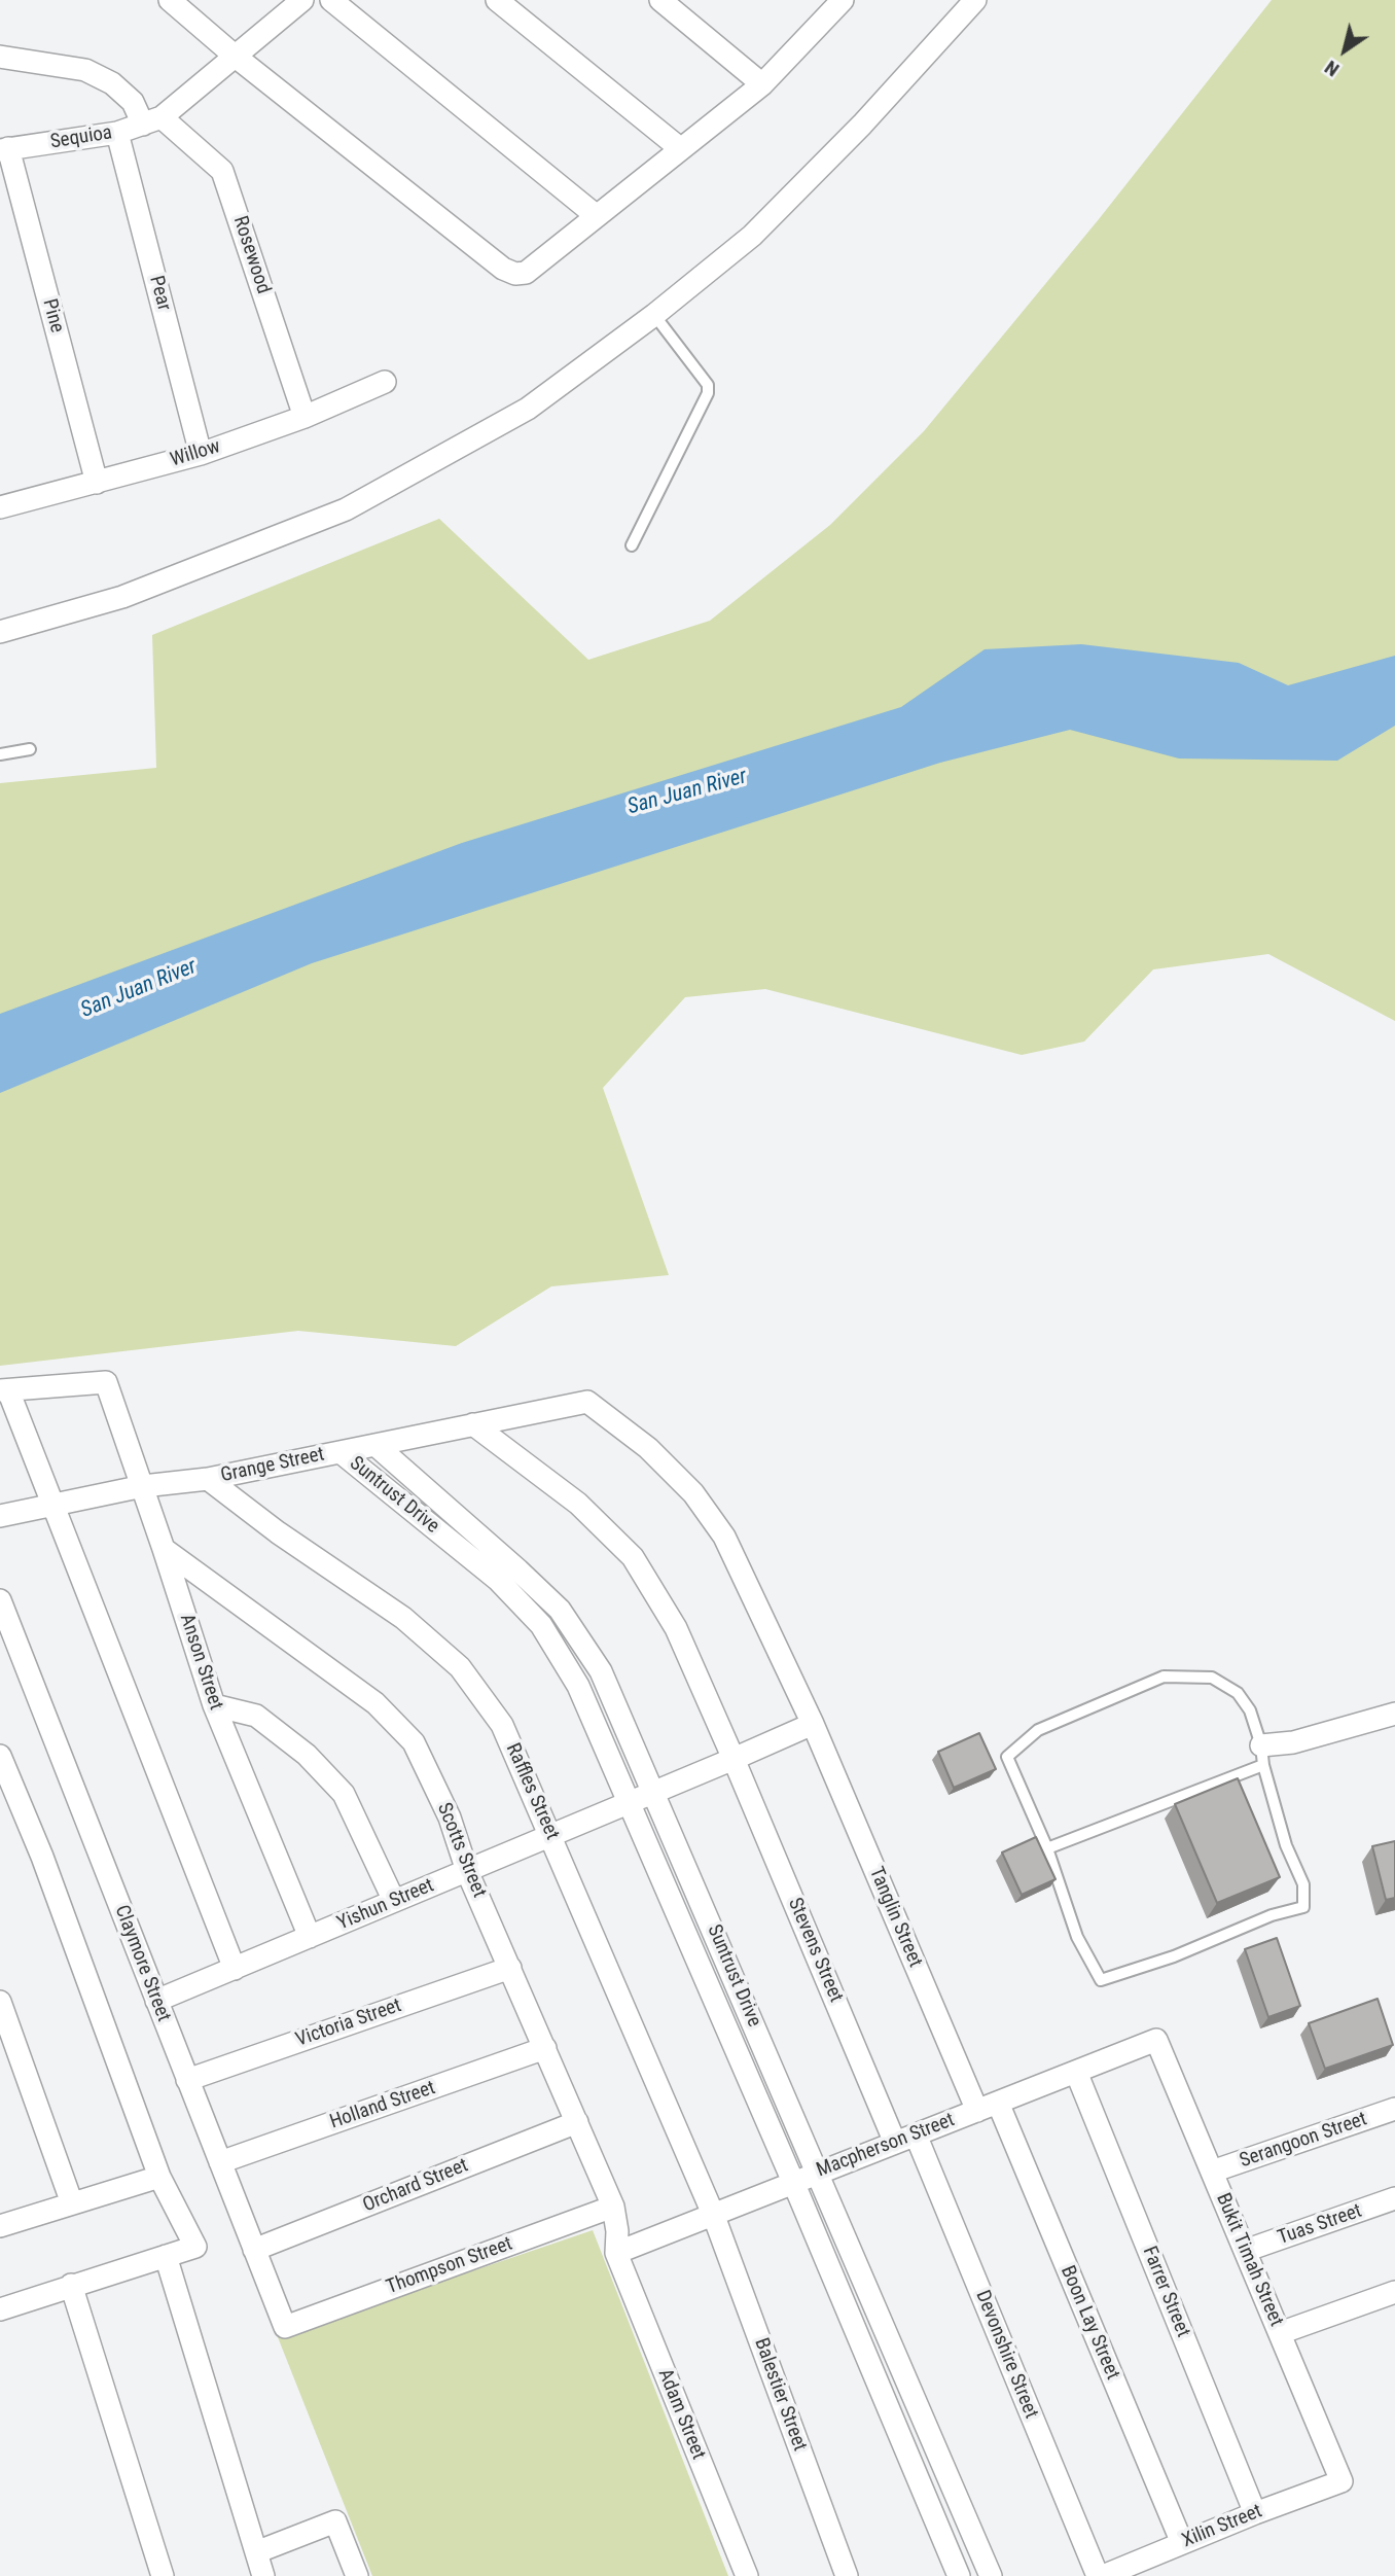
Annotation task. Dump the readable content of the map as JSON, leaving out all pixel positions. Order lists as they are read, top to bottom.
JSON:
{
  "streets": {
    "street": [
      "Sequioa",
      "Rosewood",
      "Pear",
      "Pine",
      "Willow",
      "Grange Street",
      "Suntrust Drive",
      "Anson Street",
      "Raffles Street",
      "Scotts Street",
      "Yishun Street",
      "Tanglin Street",
      "Stevens Street",
      "Claymore Street",
      "Victoria Street",
      "Holland Street",
      "Serangoon Street",
      "Macpherson Street",
      "Orchard Street",
      "Tuas Street",
      "Bukit Timah Street",
      "Thompson Street",
      "Farrer Street",
      "Boon Lay Street",
      "Devonshire Street",
      "Balestier Street",
      "Adam Street",
      "Xilin Street"
    ]
  },
  "crossings": [
    ["Sequioa", "Rosewood"],
    ["Sequioa", "Pear"],
    ["Sequioa", "Pine"],
    ["Rosewood", "Willow"],
    ["Pear", "Willow"],
    ["Pine", "Willow"],
    ["Grange Street", "Suntrust Drive"],
    ["Grange Street", "Anson Street"],
    ["Grange Street", "Raffles Street"],
    ["Grange Street", "Tanglin Street"],
    ["Grange Street", "Stevens Street"],
    ["Suntrust Drive", "Yishun Street"],
    ["Suntrust Drive", "Macpherson Street"],
    ["Anson Street", "Scotts Street"],
    ["Anson Street", "Yishun Street"],
    ["Raffles Street", "Yishun Street"],
    ["Raffles Street", "Macpherson Street"],
    ["Raffles Street", "Balestier Street"],
    ["Scotts Street", "Yishun Street"],
    ["Scotts Street", "Victoria Street"],
    ["Scotts Street", "Holland Street"],
    ["Scotts Street", "Macpherson Street"],
    ["Scotts Street", "Orchard Street"],
    ["Scotts Street", "Thompson Street"],
    ["Scotts Street", "Adam Street"],
    ["Yishun Street", "Tanglin Street"],
    ["Yishun Street", "Stevens Street"],
    ["Yishun Street", "Claymore Street"],
    ["Tanglin Street", "Macpherson Street"],
    ["Tanglin Street", "Boon Lay Street"],
    ["Stevens Street", "Macpherson Street"],
    ["Stevens Street", "Devonshire Street"],
    ["Claymore Street", "Victoria Street"],
    ["Claymore Street", "Holland Street"],
    ["Claymore Street", "Orchard Street"],
    ["Claymore Street", "Thompson Street"],
    ["Serangoon Street", "Bukit Timah Street"],
    ["Macpherson Street", "Bukit Timah Street"],
    ["Macpherson Street", "Farrer Street"],
    ["Macpherson Street", "Boon Lay Street"],
    ["Macpherson Street", "Devonshire Street"],
    ["Macpherson Street", "Balestier Street"],
    ["Macpherson Street", "Adam Street"],
    ["Tuas Street", "Bukit Timah Street"],
    ["Bukit Timah Street", "Xilin Street"],
    ["Farrer Street", "Xilin Street"],
    ["Boon Lay Street", "Xilin Street"]
  ],
  "water": ["San Juan River"],
  "north": "bottom left"
}
